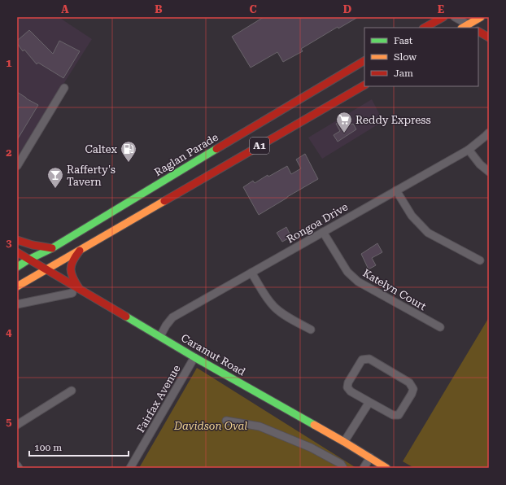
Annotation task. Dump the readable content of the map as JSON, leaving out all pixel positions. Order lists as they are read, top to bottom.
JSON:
{
  "streets": {
    "main road": ["A1", "Raglan Parade", "Caramut Road"],
    "street": ["Rongoa Drive", "Katelyn Court", "Fairfax Avenue"]
  },
  "crossings": [
    ["A1", "Caramut Road"],
    ["Raglan Parade", "Caramut Road"],
    ["Rongoa Drive", "Katelyn Court"],
    ["Rongoa Drive", "Caramut Road"],
    ["Caramut Road", "Fairfax Avenue"]
  ],
  "parks": ["Davidson Oval"],
  "places": {
    "supermarket": ["Reddy Express"],
    "fuel station": ["Caltex"],
    "bar": ["Rafferty's Tavern"]
  },
  "legend": ["Fast", "Slow", "Jam"],
  "scale_bar": "100 m",
  "grid": {
    "columns": [
      "A",
      "B",
      "C",
      "D",
      "E"
    ],
    "rows": [
      "1",
      "2",
      "3",
      "4",
      "5"
    ]
  }
}
